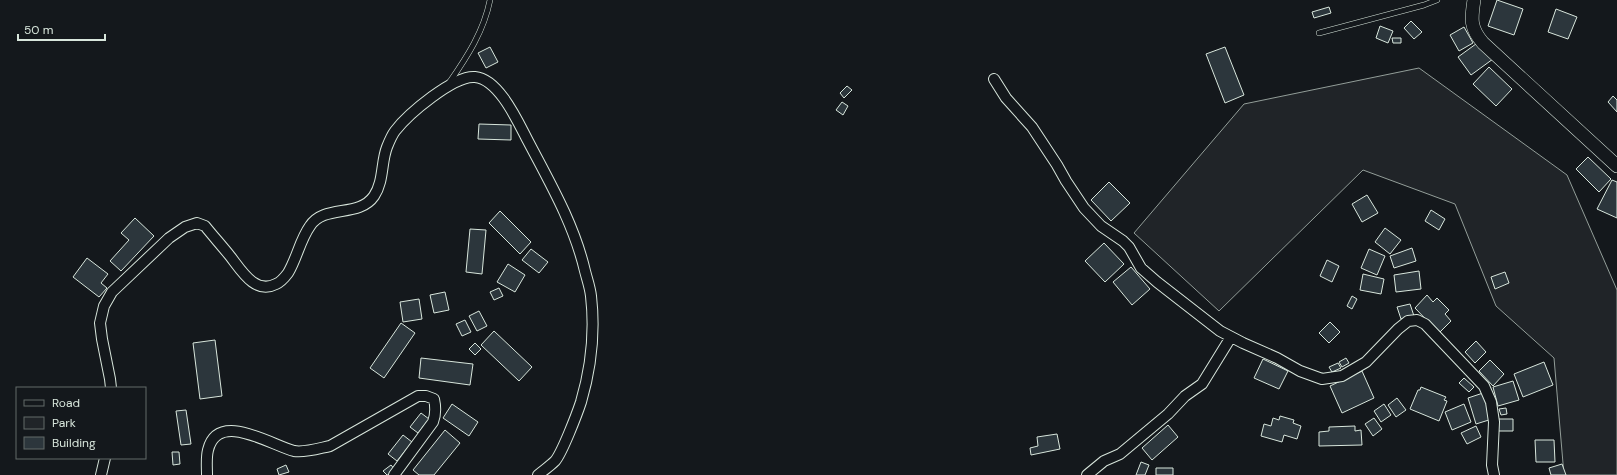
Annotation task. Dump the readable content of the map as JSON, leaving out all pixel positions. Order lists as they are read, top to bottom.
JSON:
{
  "legend": ["Road", "Park", "Building"],
  "scale_bar": "50 m"
}
